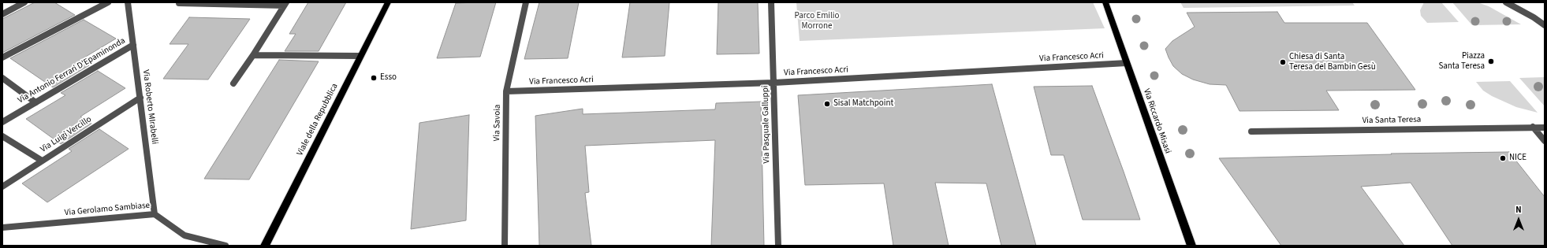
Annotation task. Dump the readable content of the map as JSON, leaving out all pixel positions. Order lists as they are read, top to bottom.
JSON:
{
  "streets": {
    "main road": ["Viale della Repubblica", "Via Riccardo Misasi"],
    "street": [
      "Via Francesco Acri",
      "Via Antonio Ferrari D'Epaminonda",
      "Via Roberto MIrabelli",
      "Via Santa Teresa",
      "Via Savoia",
      "Via Pasquale Galluppi",
      "Via Luigi Vercillo",
      "Via Gerolamo Sambiase"
    ]
  },
  "crossings": [
    ["Via Francesco Acri", "Via Riccardo Misasi"],
    ["Via Francesco Acri", "Via Savoia"],
    ["Via Francesco Acri", "Via Pasquale Galluppi"],
    ["Via Antonio Ferrari D'Epaminonda", "Via Roberto MIrabelli"],
    ["Via Roberto MIrabelli", "Via Luigi Vercillo"],
    ["Via Roberto MIrabelli", "Via Gerolamo Sambiase"]
  ],
  "parks": ["Parco Emilio Morrone"],
  "places": [
    "Piazza Santa Teresa",
    "Chiesa di Santa Teresa del Bambin Gesù",
    "Esso",
    "Sisal Matchpoint",
    "NICE"
  ],
  "north": "top"
}
